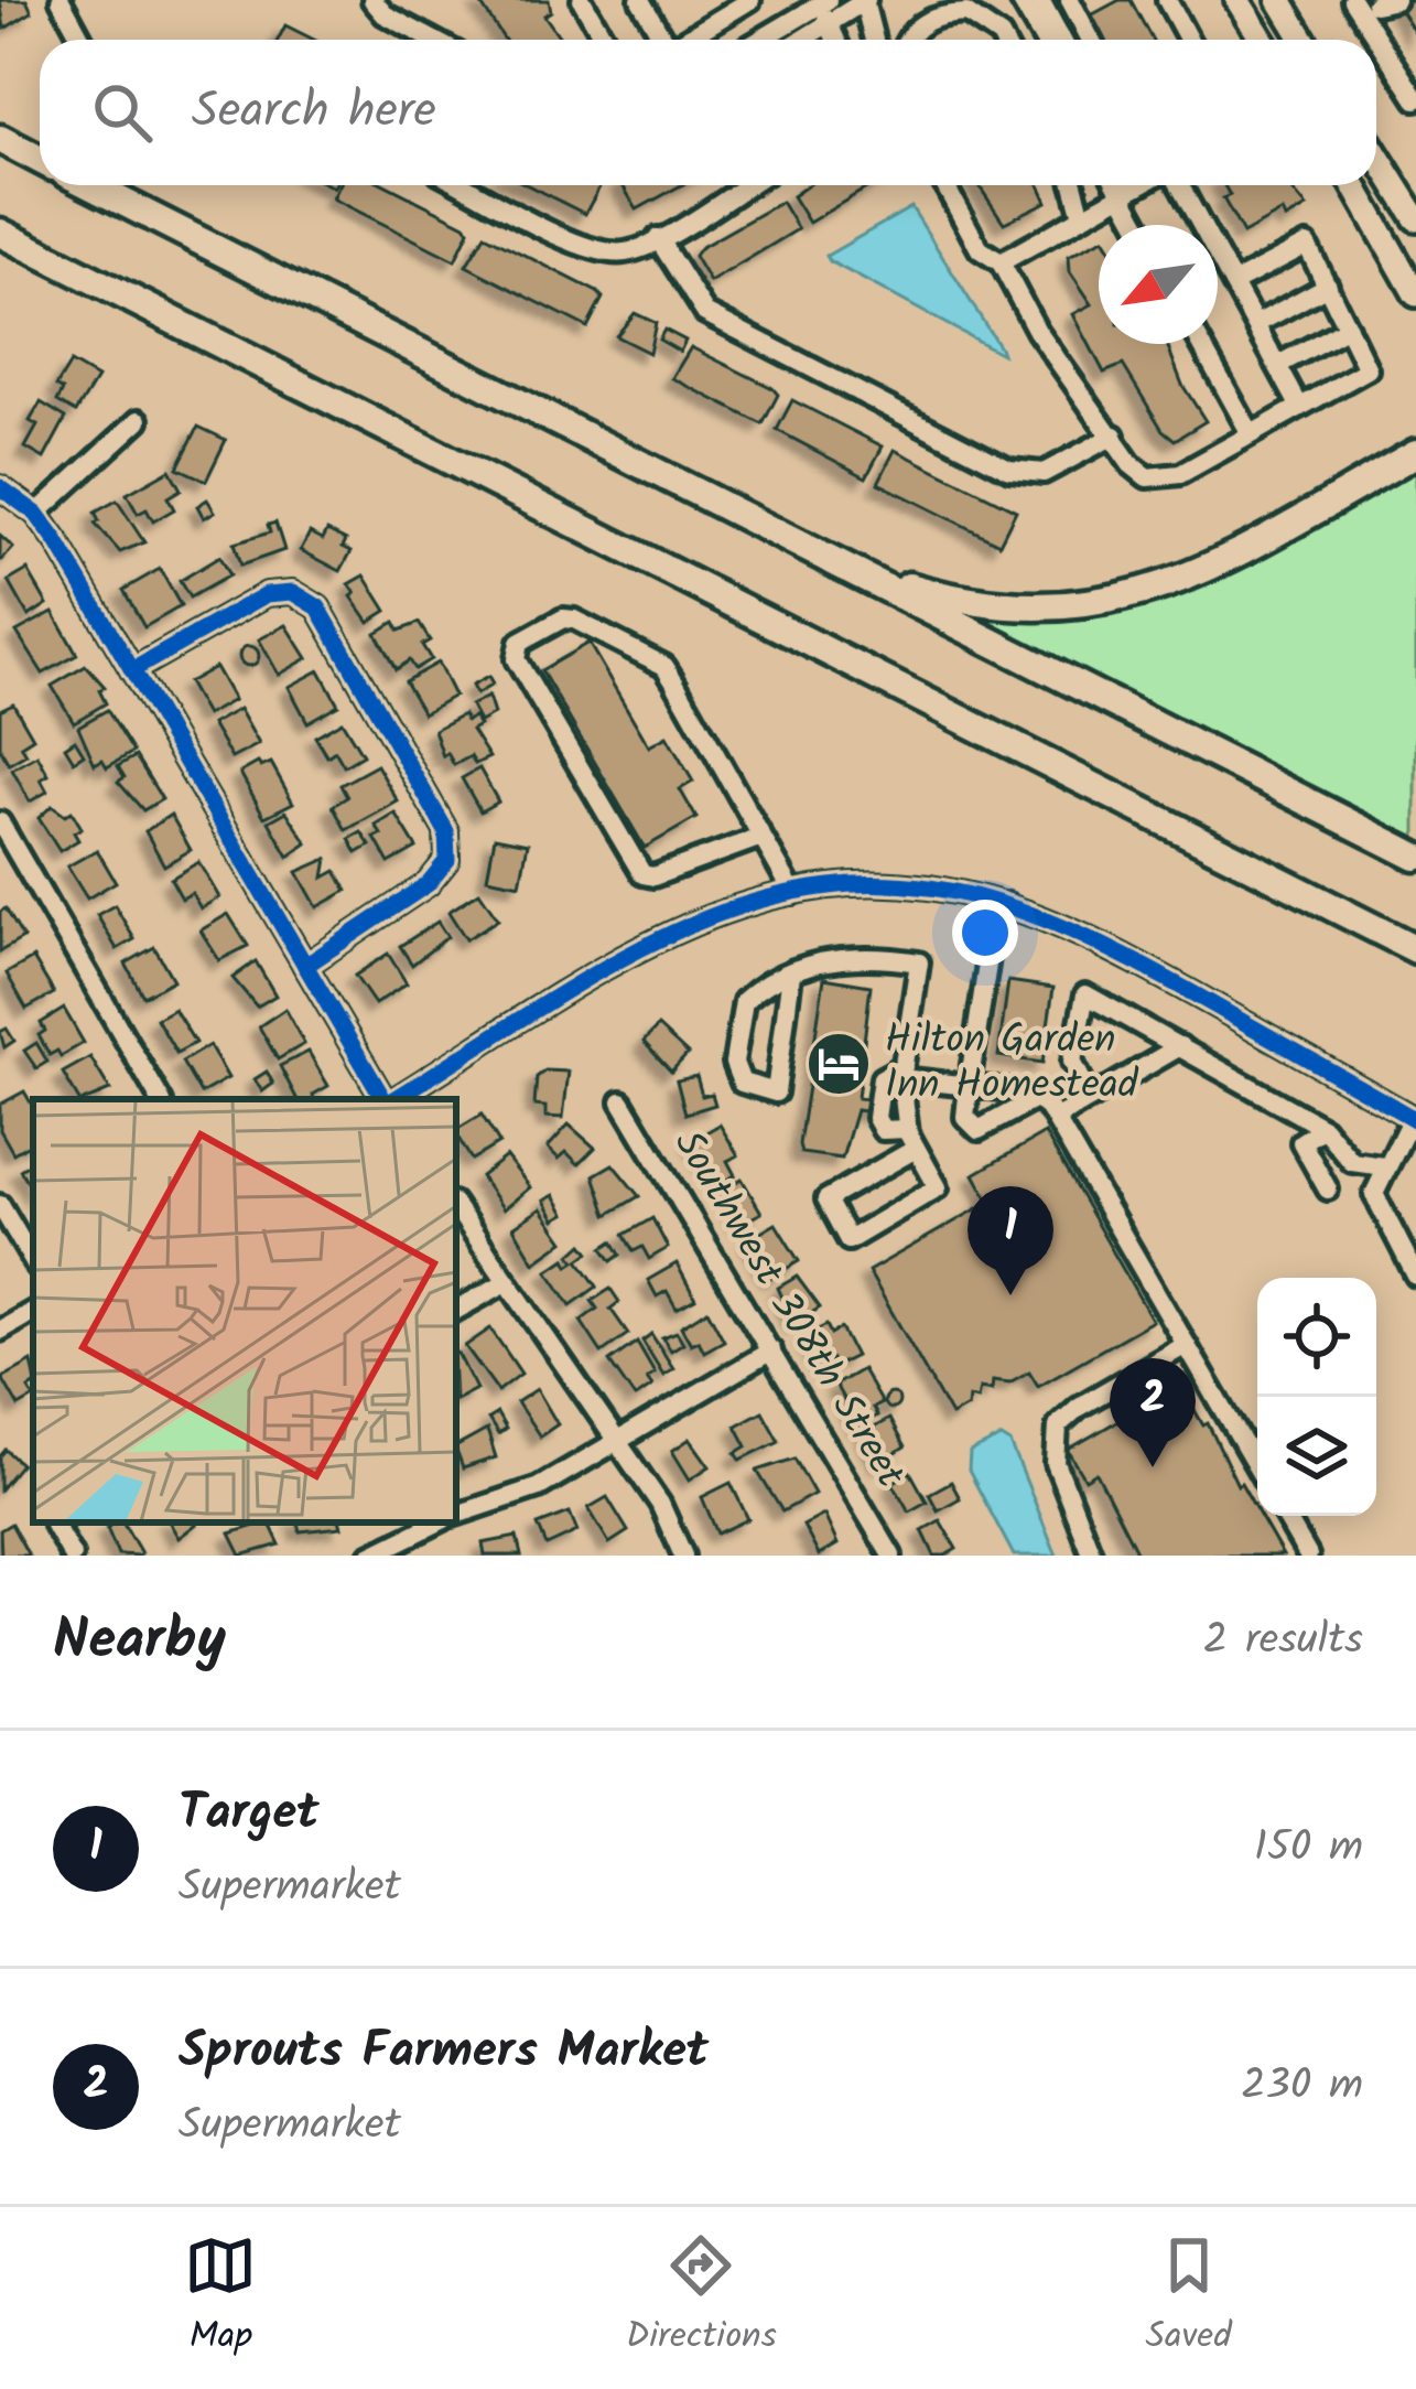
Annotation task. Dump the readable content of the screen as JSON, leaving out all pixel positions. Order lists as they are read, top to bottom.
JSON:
{
  "streets": {
    "street": ["Southwest 308th Street"]
  },
  "places": {
    "hotel": ["Hilton Garden Inn Homestead"]
  },
  "north": "bottom left",
  "page": {
    "search": "Search here",
    "pins": ["1", "2"],
    "heading": ["Nearby", "2 results"],
    "list": [
      {
        "mark": "1",
        "name": "Target",
        "note": "Supermarket",
        "value": "150 m"
      },
      {
        "mark": "2",
        "name": "Sprouts Farmers Market",
        "note": "Supermarket",
        "value": "230 m"
      }
    ],
    "nav": ["Map", "Directions", "Saved"]
  }
}
